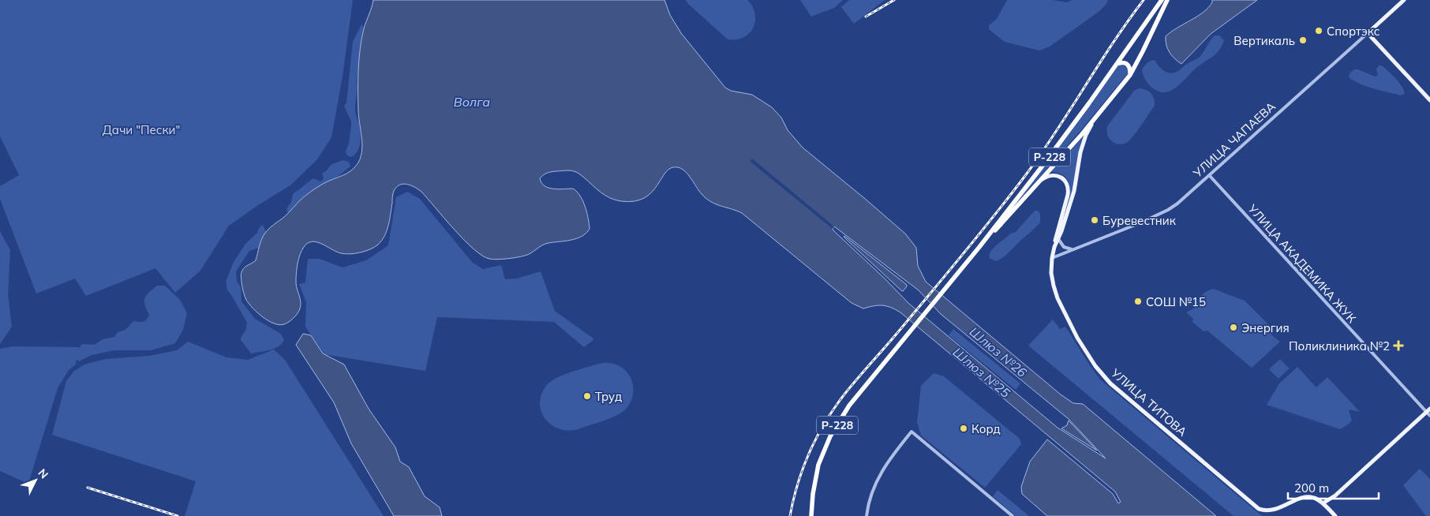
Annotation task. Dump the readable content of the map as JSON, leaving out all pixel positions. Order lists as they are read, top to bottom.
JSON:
{
  "streets": {
    "highway": ["Р-228"],
    "main road": ["УЛИЦА ЧАПАЕВА", "УЛИЦА ТИТОВА"],
    "street": ["УЛИЦА АКАДЕМИКА ЖУК"]
  },
  "crossings": [
    ["УЛИЦА ЧАПАЕВА", "УЛИЦА АКАДЕМИКА ЖУК"],
    ["УЛИЦА ЧАПАЕВА", "УЛИЦА ТИТОВА"],
    ["Р-228", "УЛИЦА ТИТОВА"]
  ],
  "water": ["Волга", "Шлюз №26", "Шлюз №25"],
  "parks": ["Дачи \"Пески\""],
  "places": {
    "other": [
      "Спортэкс",
      "Вертикаль",
      "Буревестник",
      "СОШ №15",
      "Энергия",
      "Труд",
      "Корд"
    ],
    "health": ["Поликлиника №2"]
  },
  "scale_bar": "200 m",
  "north": "top right"
}
